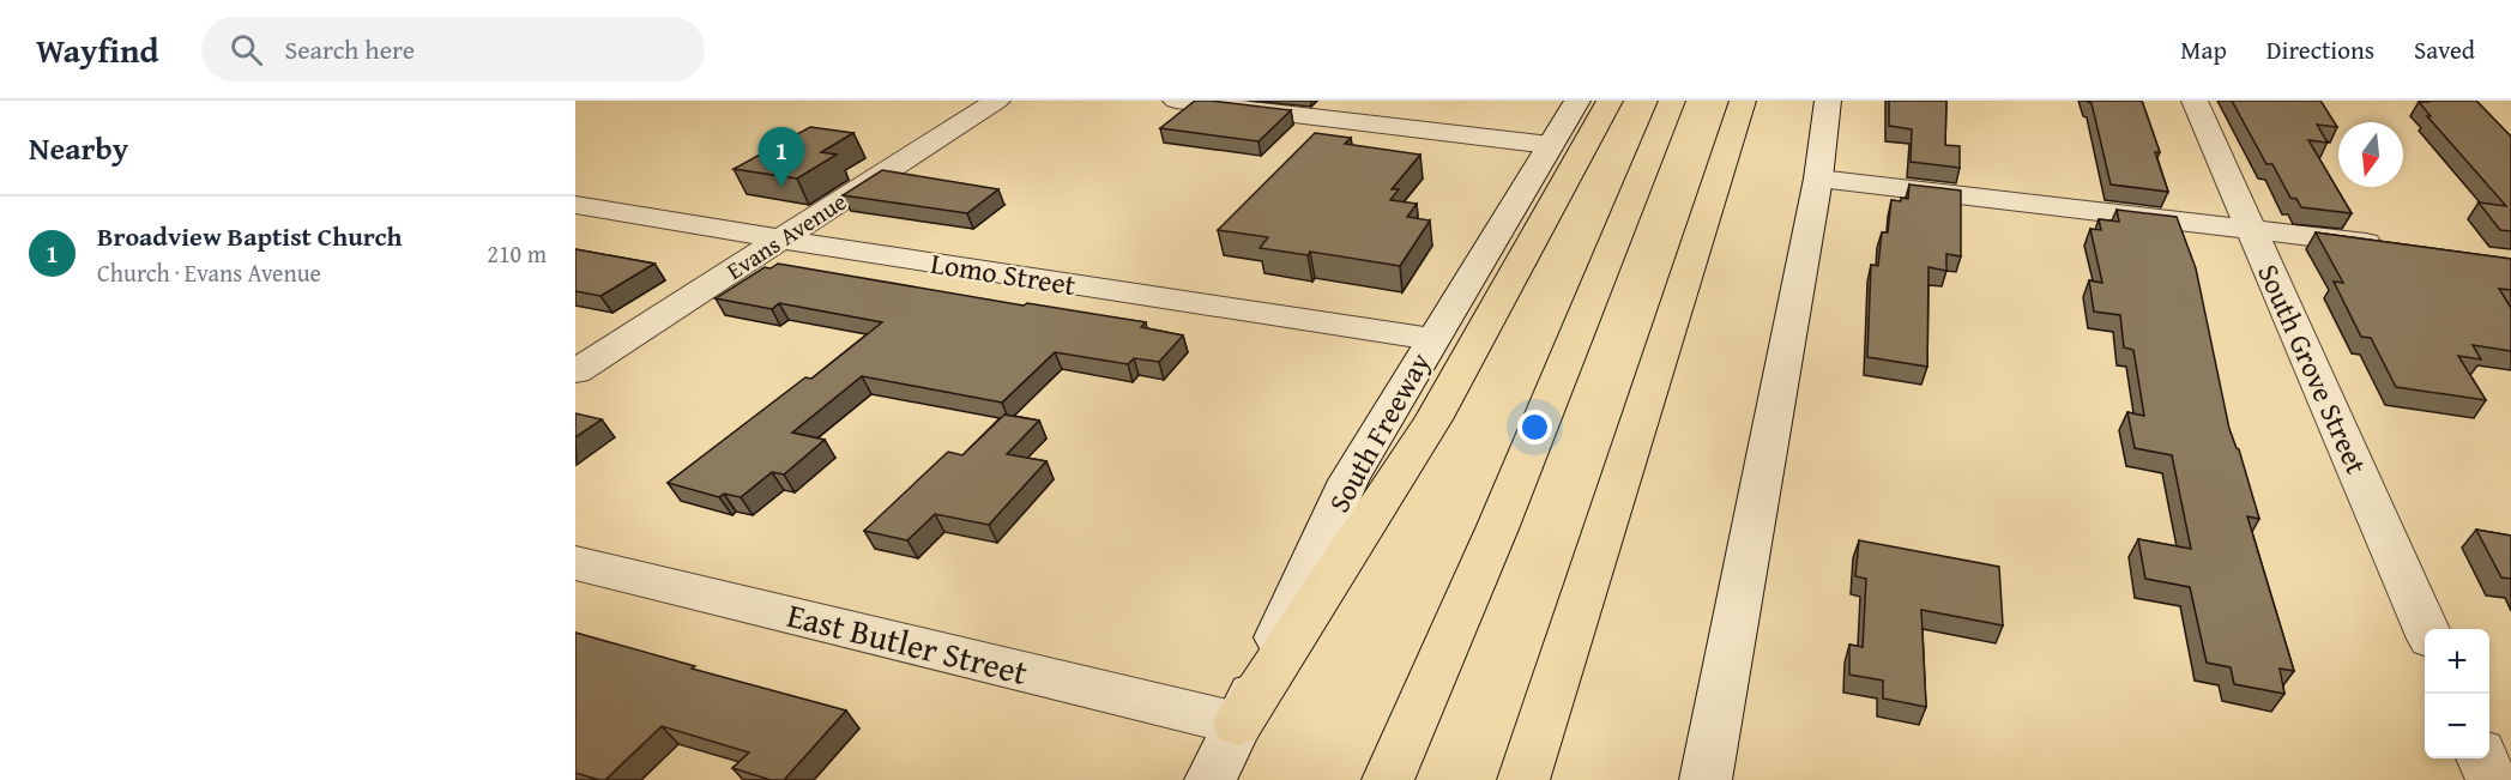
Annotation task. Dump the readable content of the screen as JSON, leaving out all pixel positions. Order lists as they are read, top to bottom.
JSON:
{
  "streets": {
    "street": [
      "Evans Avenue",
      "Lomo Street",
      "South Grove Street",
      "South Freeway",
      "East Butler Street"
    ]
  },
  "crossings": [
    ["Evans Avenue", "Lomo Street"],
    ["Lomo Street", "South Freeway"],
    ["South Freeway", "East Butler Street"]
  ],
  "north": "bottom",
  "page": {
    "header": "Wayfind",
    "search": "Search here",
    "nav": ["Map", "Directions", "Saved"],
    "heading": "Nearby",
    "pins": "1",
    "list": [
      {
        "mark": "1",
        "name": "Broadview Baptist Church",
        "note": "Church · Evans Avenue",
        "value": "210 m"
      }
    ],
    "map_buttons": ["+", "−"]
  }
}
